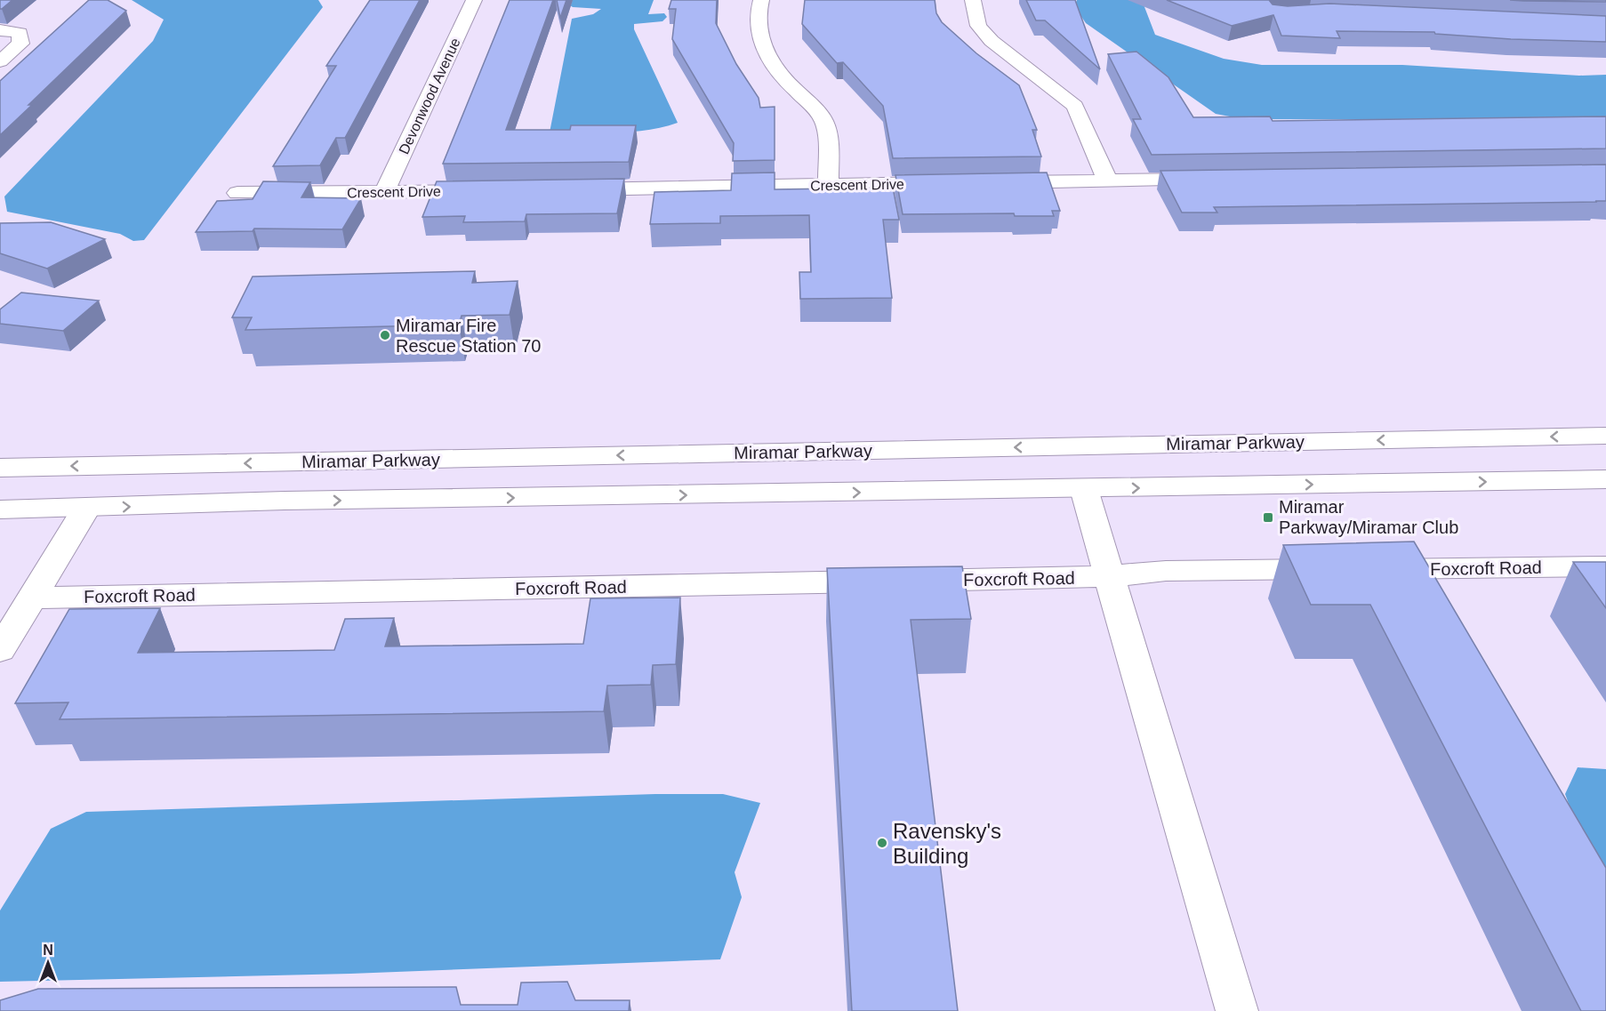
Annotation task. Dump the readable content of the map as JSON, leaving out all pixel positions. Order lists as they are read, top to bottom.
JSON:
{
  "streets": {
    "street": [
      "Devonwood Avenue",
      "Crescent Drive",
      "Miramar Parkway",
      "Foxcroft Road"
    ]
  },
  "crossings": [
    ["Devonwood Avenue", "Crescent Drive"]
  ],
  "places": {
    "other": ["Miramar Fire Rescue Station 70", "Ravensky's Building"],
    "transit": ["Miramar Parkway/Miramar Club"]
  },
  "north": "top"
}
